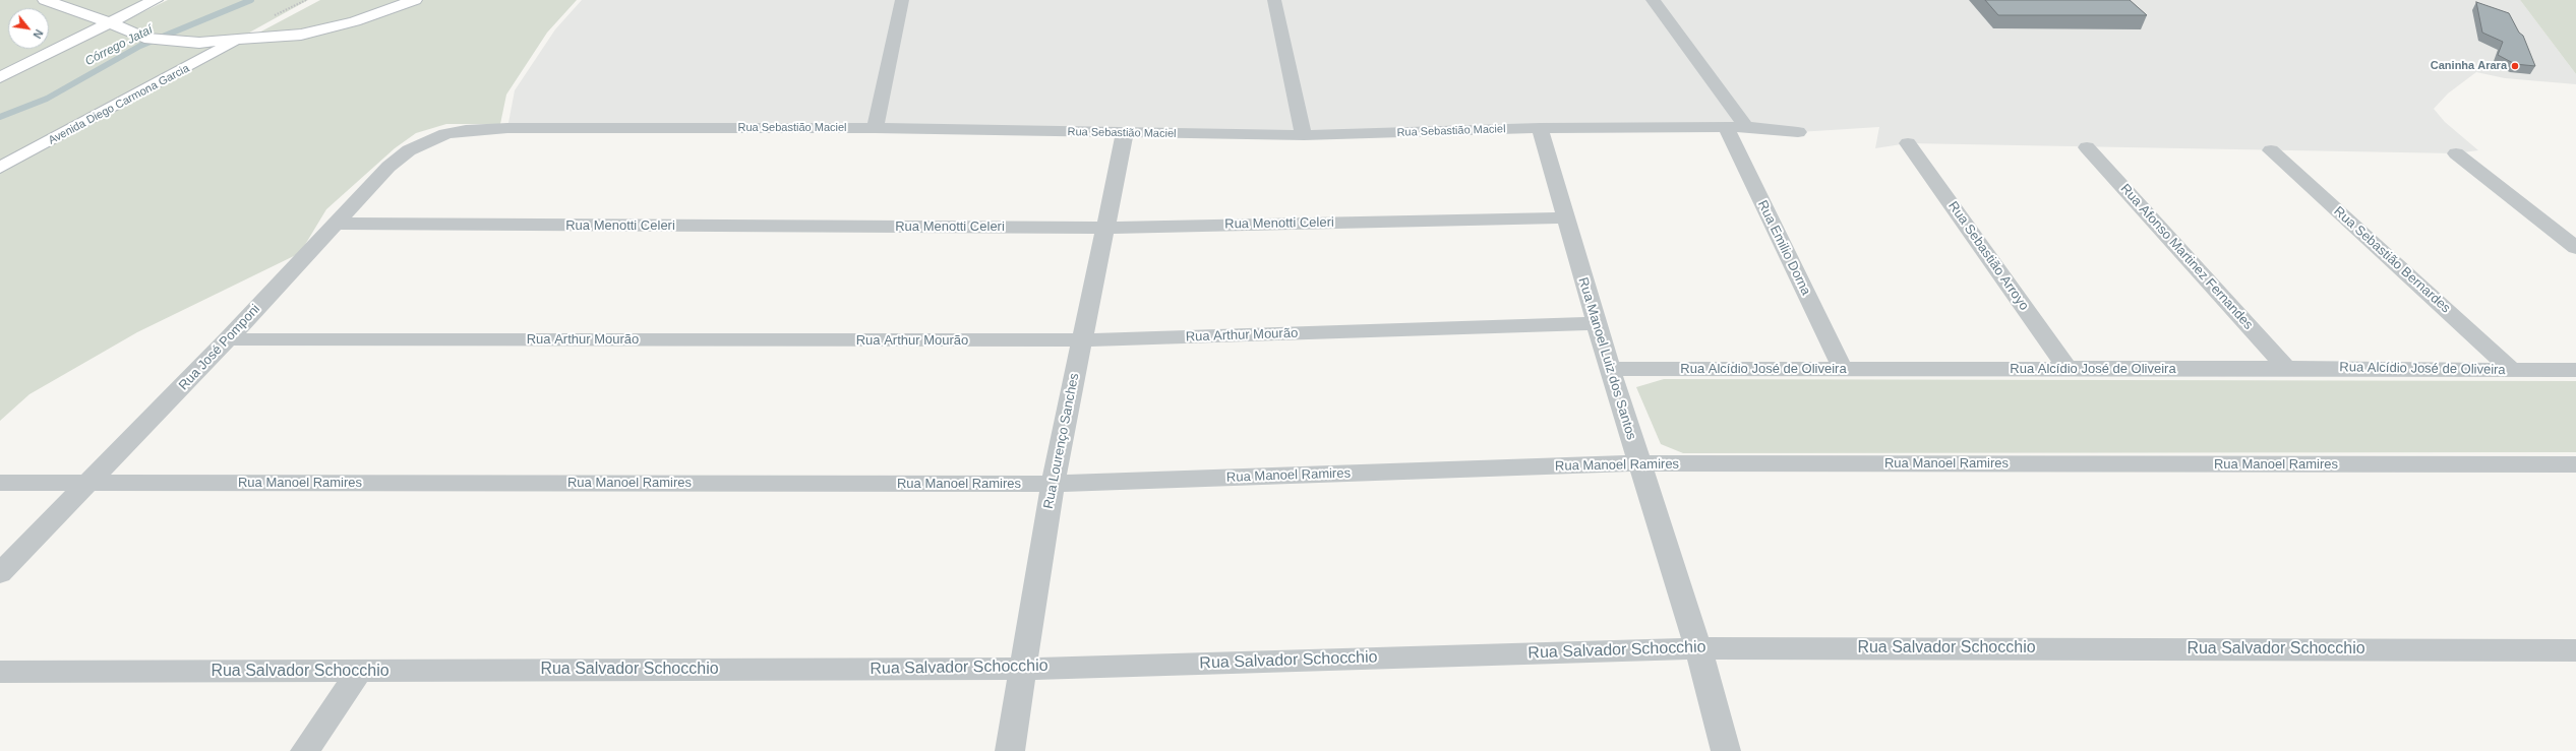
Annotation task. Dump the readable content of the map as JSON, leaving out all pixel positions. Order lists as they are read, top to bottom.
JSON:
{
  "streets": {
    "main road": ["Avenida Diego Carmona Garcia"],
    "street": [
      "Rua Sebastião Maciel",
      "Rua Menotti Celeri",
      "Rua Emilio Dorna",
      "Rua Sebastião Arroyo",
      "Rua Afonso Martinez Fernandes",
      "Rua Sebastião Bernardes",
      "Rua Arthur Mourão",
      "Rua José Pomponi",
      "Rua Manoel Luiz dos Santos",
      "Rua Alcídio José de Oliveira",
      "Rua Lourenço Sanches",
      "Rua Manoel Ramires",
      "Rua Salvador Schocchio"
    ]
  },
  "crossings": [
    ["Rua Sebastião Maciel", "Rua Emilio Dorna"],
    ["Rua Sebastião Maciel", "Rua José Pomponi"],
    ["Rua Sebastião Maciel", "Rua Manoel Luiz dos Santos"],
    ["Rua Sebastião Maciel", "Rua Lourenço Sanches"],
    ["Rua Menotti Celeri", "Rua José Pomponi"],
    ["Rua Menotti Celeri", "Rua Manoel Luiz dos Santos"],
    ["Rua Menotti Celeri", "Rua Lourenço Sanches"],
    ["Rua Emilio Dorna", "Rua Alcídio José de Oliveira"],
    ["Rua Sebastião Arroyo", "Rua Alcídio José de Oliveira"],
    ["Rua Afonso Martinez Fernandes", "Rua Alcídio José de Oliveira"],
    ["Rua Sebastião Bernardes", "Rua Alcídio José de Oliveira"],
    ["Rua Arthur Mourão", "Rua José Pomponi"],
    ["Rua Arthur Mourão", "Rua Manoel Luiz dos Santos"],
    ["Rua Arthur Mourão", "Rua Lourenço Sanches"],
    ["Rua José Pomponi", "Rua Manoel Ramires"],
    ["Rua Manoel Luiz dos Santos", "Rua Alcídio José de Oliveira"],
    ["Rua Manoel Luiz dos Santos", "Rua Manoel Ramires"],
    ["Rua Manoel Luiz dos Santos", "Rua Salvador Schocchio"],
    ["Rua Lourenço Sanches", "Rua Manoel Ramires"],
    ["Rua Lourenço Sanches", "Rua Salvador Schocchio"]
  ],
  "water": ["Córrego Jataí"],
  "places": ["Caninha Arara"],
  "north": "bottom right"
}
